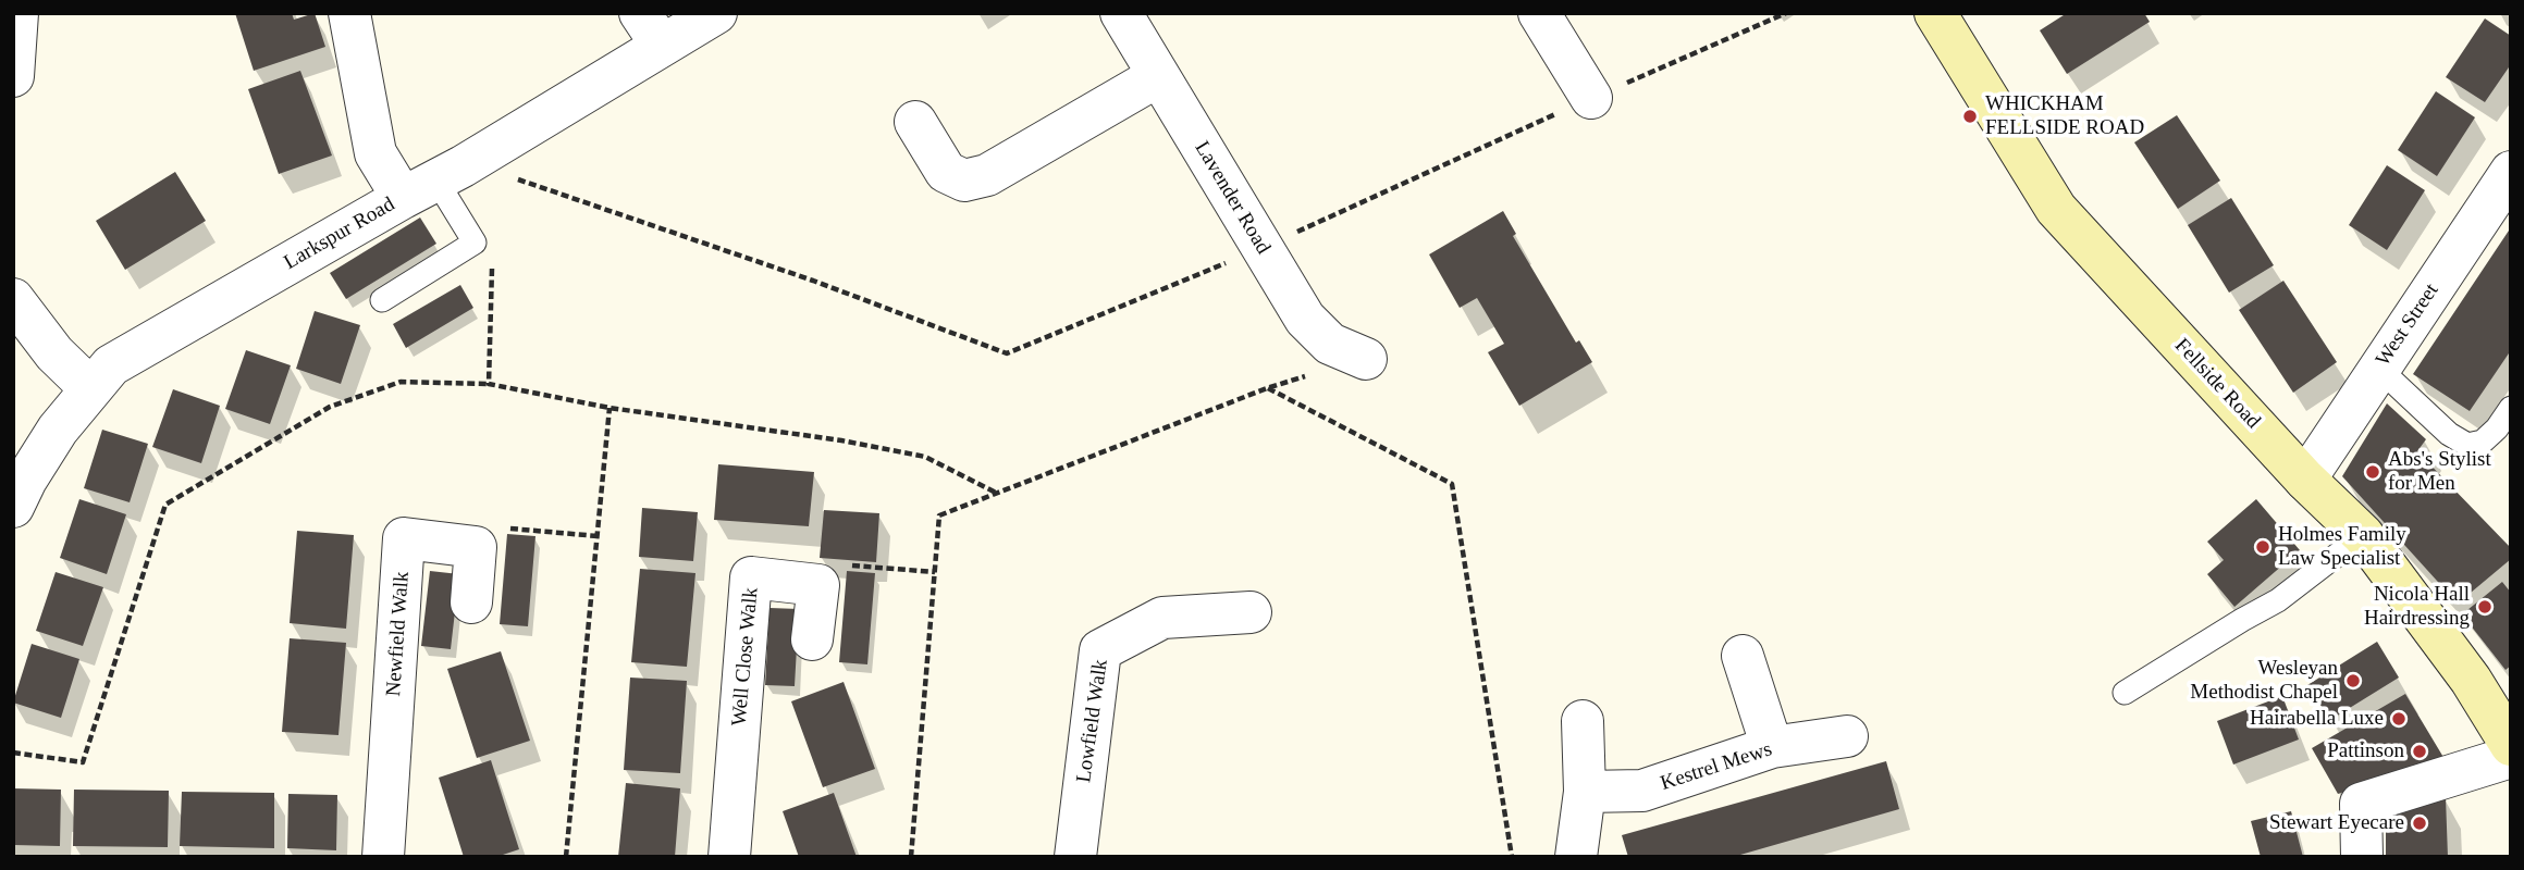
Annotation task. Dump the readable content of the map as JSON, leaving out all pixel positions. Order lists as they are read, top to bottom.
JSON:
{
  "streets": {
    "street": [
      "Lavender Road",
      "Larkspur Road",
      "West Street",
      "Fellside Road",
      "Newfield Walk",
      "Well Close Walk",
      "Lowfield Walk",
      "Kestrel Mews"
    ]
  },
  "crossings": [
    ["West Street", "Fellside Road"]
  ],
  "places": [
    "WHICKHAM FELLSIDE ROAD",
    "Abs's Stylist for Men",
    "Holmes Family Law Specialist",
    "Nicola Hall Hairdressing",
    "Wesleyan Methodist Chapel",
    "Hairabella Luxe",
    "Pattinson",
    "Stewart Eyecare"
  ]
}
